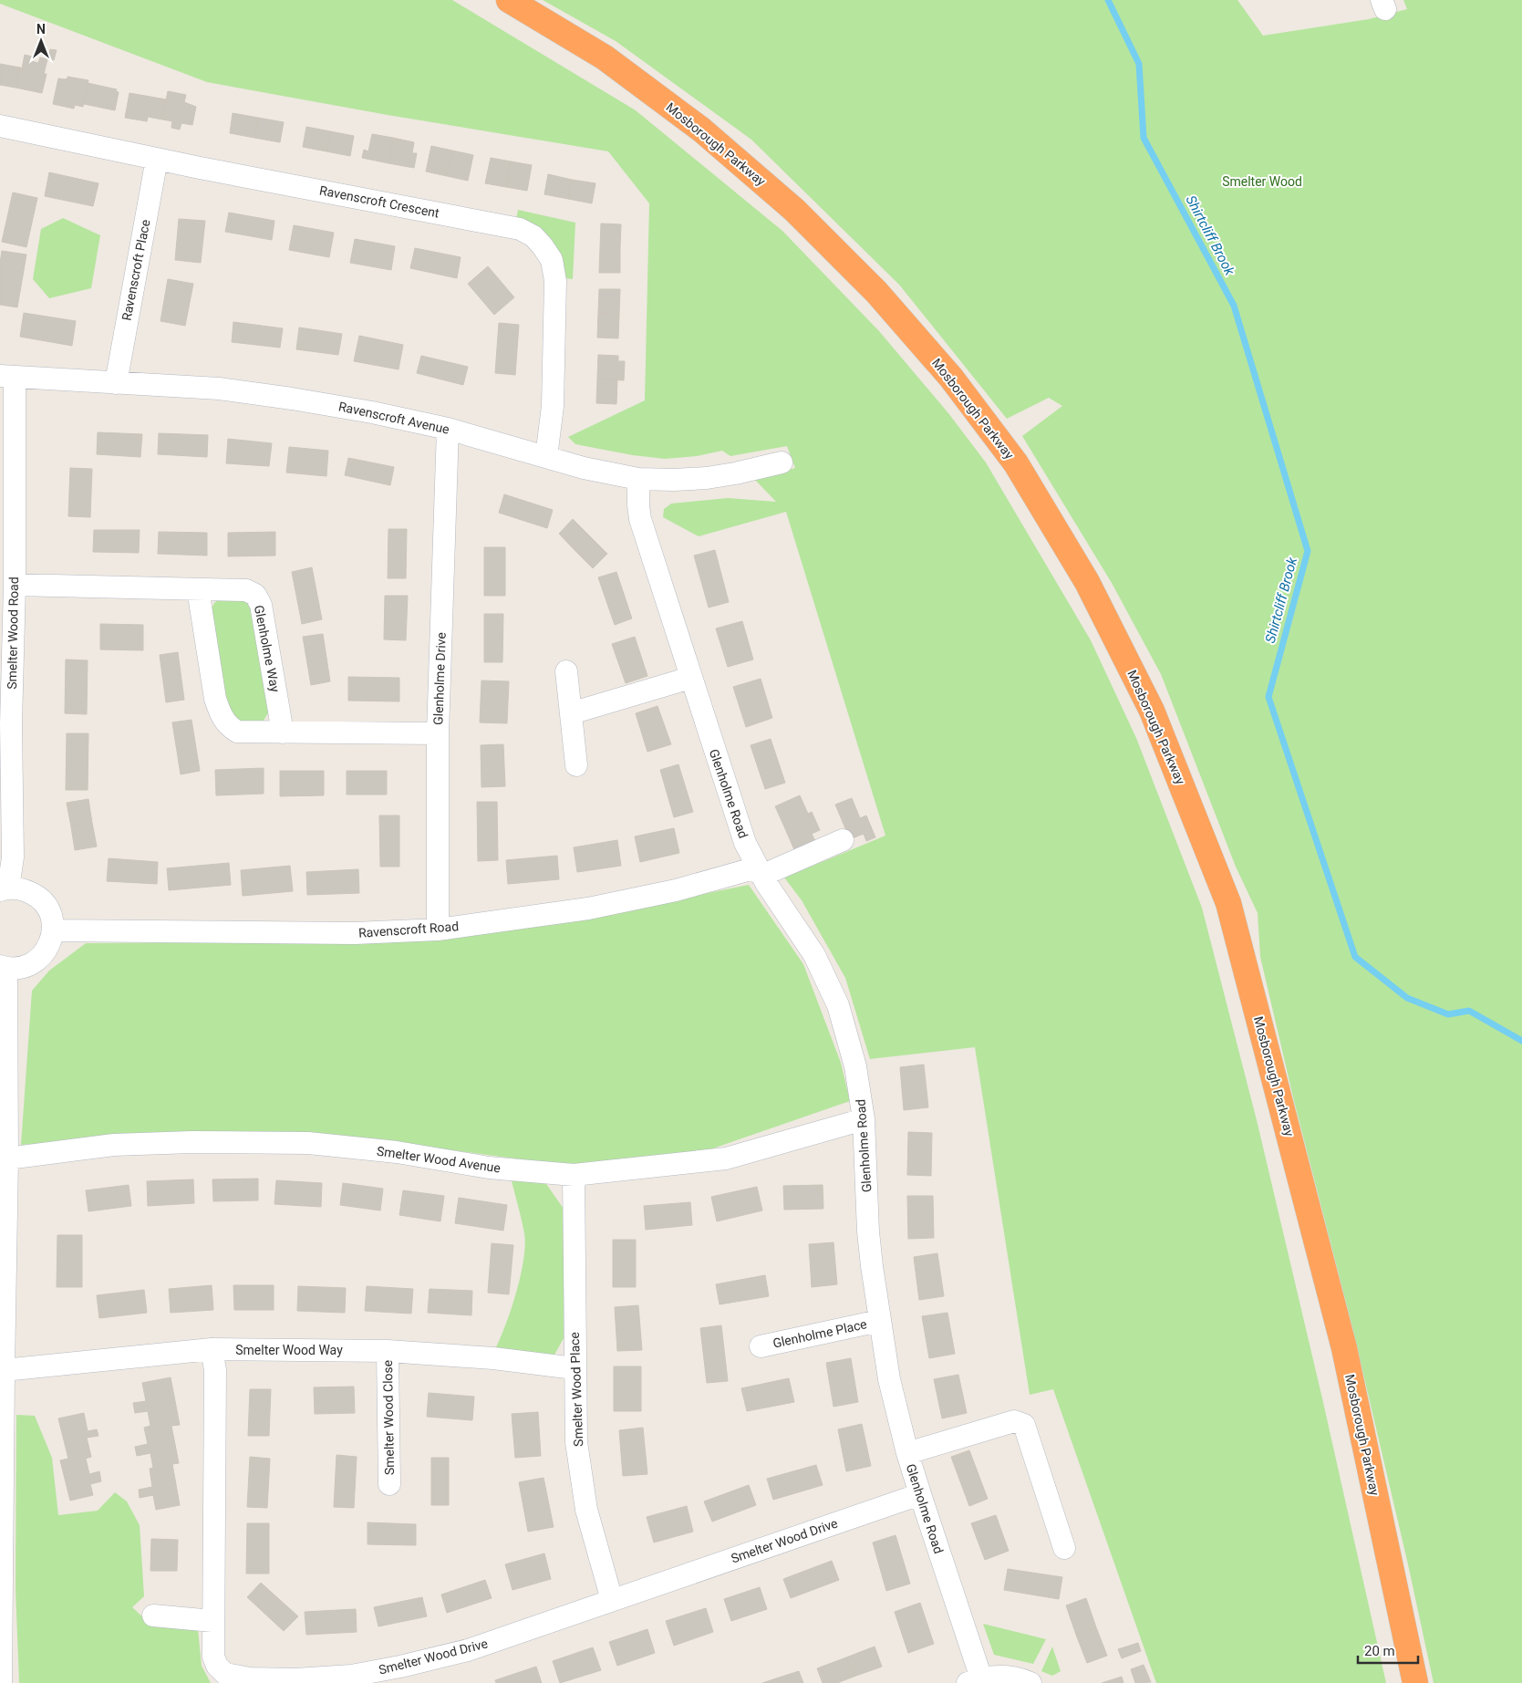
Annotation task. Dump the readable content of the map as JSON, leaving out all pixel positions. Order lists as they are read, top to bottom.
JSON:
{
  "streets": {
    "highway": ["Mosborough Parkway"],
    "street": [
      "Ravenscroft Crescent",
      "Ravenscroft Place",
      "Ravenscroft Avenue",
      "Smelter Wood Road",
      "Glenholme Way",
      "Glenholme Drive",
      "Glenholme Road",
      "Ravenscroft Road",
      "Smelter Wood Avenue",
      "Glenholme Place",
      "Smelter Wood Way",
      "Smelter Wood Place",
      "Smelter Wood Close",
      "Smelter Wood Drive"
    ]
  },
  "crossings": [
    ["Ravenscroft Crescent", "Ravenscroft Place"],
    ["Ravenscroft Crescent", "Ravenscroft Avenue"],
    ["Ravenscroft Place", "Ravenscroft Avenue"],
    ["Ravenscroft Avenue", "Smelter Wood Road"],
    ["Ravenscroft Avenue", "Glenholme Drive"],
    ["Ravenscroft Avenue", "Glenholme Road"],
    ["Smelter Wood Road", "Glenholme Way"],
    ["Glenholme Drive", "Ravenscroft Road"],
    ["Glenholme Road", "Ravenscroft Road"],
    ["Glenholme Road", "Smelter Wood Avenue"],
    ["Glenholme Road", "Glenholme Place"],
    ["Glenholme Road", "Smelter Wood Drive"],
    ["Smelter Wood Avenue", "Smelter Wood Place"],
    ["Smelter Wood Way", "Smelter Wood Place"],
    ["Smelter Wood Way", "Smelter Wood Close"],
    ["Smelter Wood Way", "Smelter Wood Drive"],
    ["Smelter Wood Place", "Smelter Wood Drive"]
  ],
  "water": ["Shirtcliff Brook"],
  "parks": ["Smelter Wood"],
  "scale_bar": "20 m",
  "north": "top"
}
